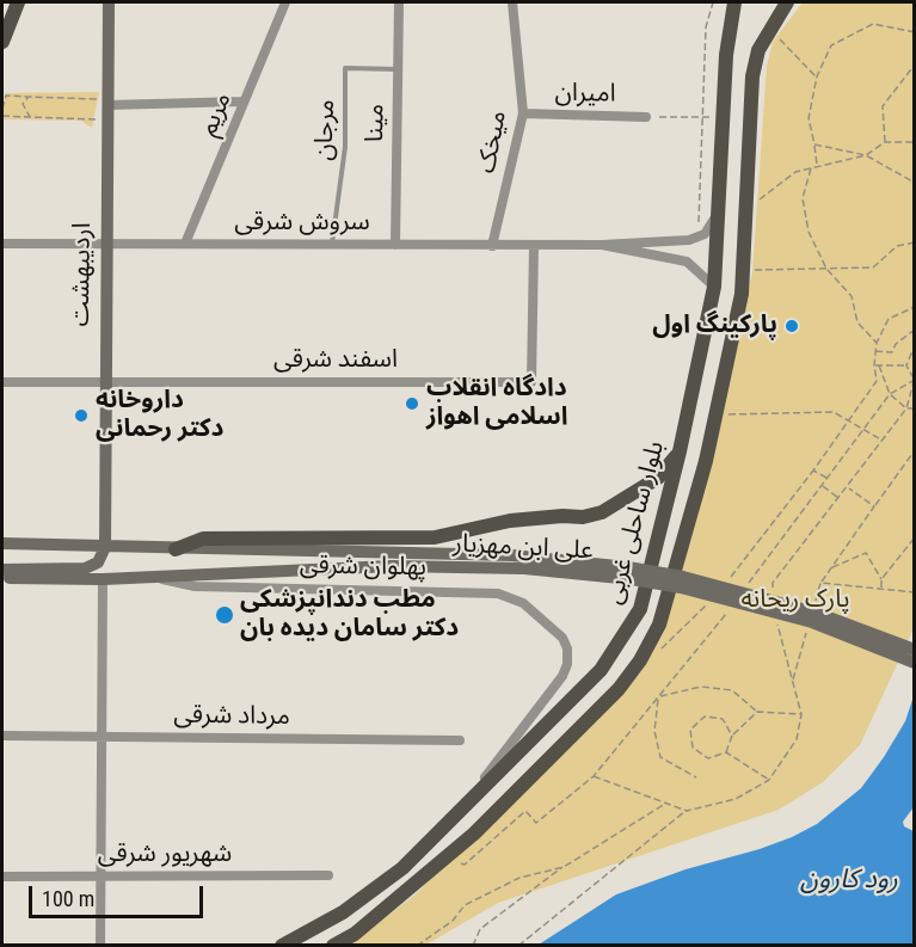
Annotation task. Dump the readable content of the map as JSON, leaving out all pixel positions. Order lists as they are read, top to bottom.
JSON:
{
  "streets": {
    "main road": [
      "اردیبهشت",
      "بلوار ساحلی غربی",
      "علی ابن مهزیار",
      "پهلوان شرقی"
    ],
    "street": [
      "امیران",
      "مریم",
      "مینا",
      "میخک",
      "سروش شرقی",
      "اسفند شرقی",
      "مرداد شرقی",
      "شهریور شرقی"
    ],
    "lane": ["مرجان"]
  },
  "crossings": [
    ["امیران", "میخک"],
    ["مریم", "سروش شرقی"],
    ["مینا", "مرجان"],
    ["مینا", "سروش شرقی"],
    ["مرجان", "سروش شرقی"],
    ["میخک", "سروش شرقی"],
    ["سروش شرقی", "اردیبهشت"],
    ["سروش شرقی", "اسفند شرقی"],
    ["اردیبهشت", "اسفند شرقی"],
    ["اردیبهشت", "پهلوان شرقی"],
    ["بلوار ساحلی غربی", "پهلوان شرقی"],
    ["علی ابن مهزیار", "پهلوان شرقی"]
  ],
  "water": ["رود کارون"],
  "parks": ["پارک ریحانه"],
  "places": [
    "پارکینگ اول",
    "دادگاه انقلاب اسلامی اهواز",
    "داروخانه دکتر رحمانی",
    "مطب دندانپزشکی دکتر سامان دیده بان"
  ],
  "scale_bar": "100 m"
}
